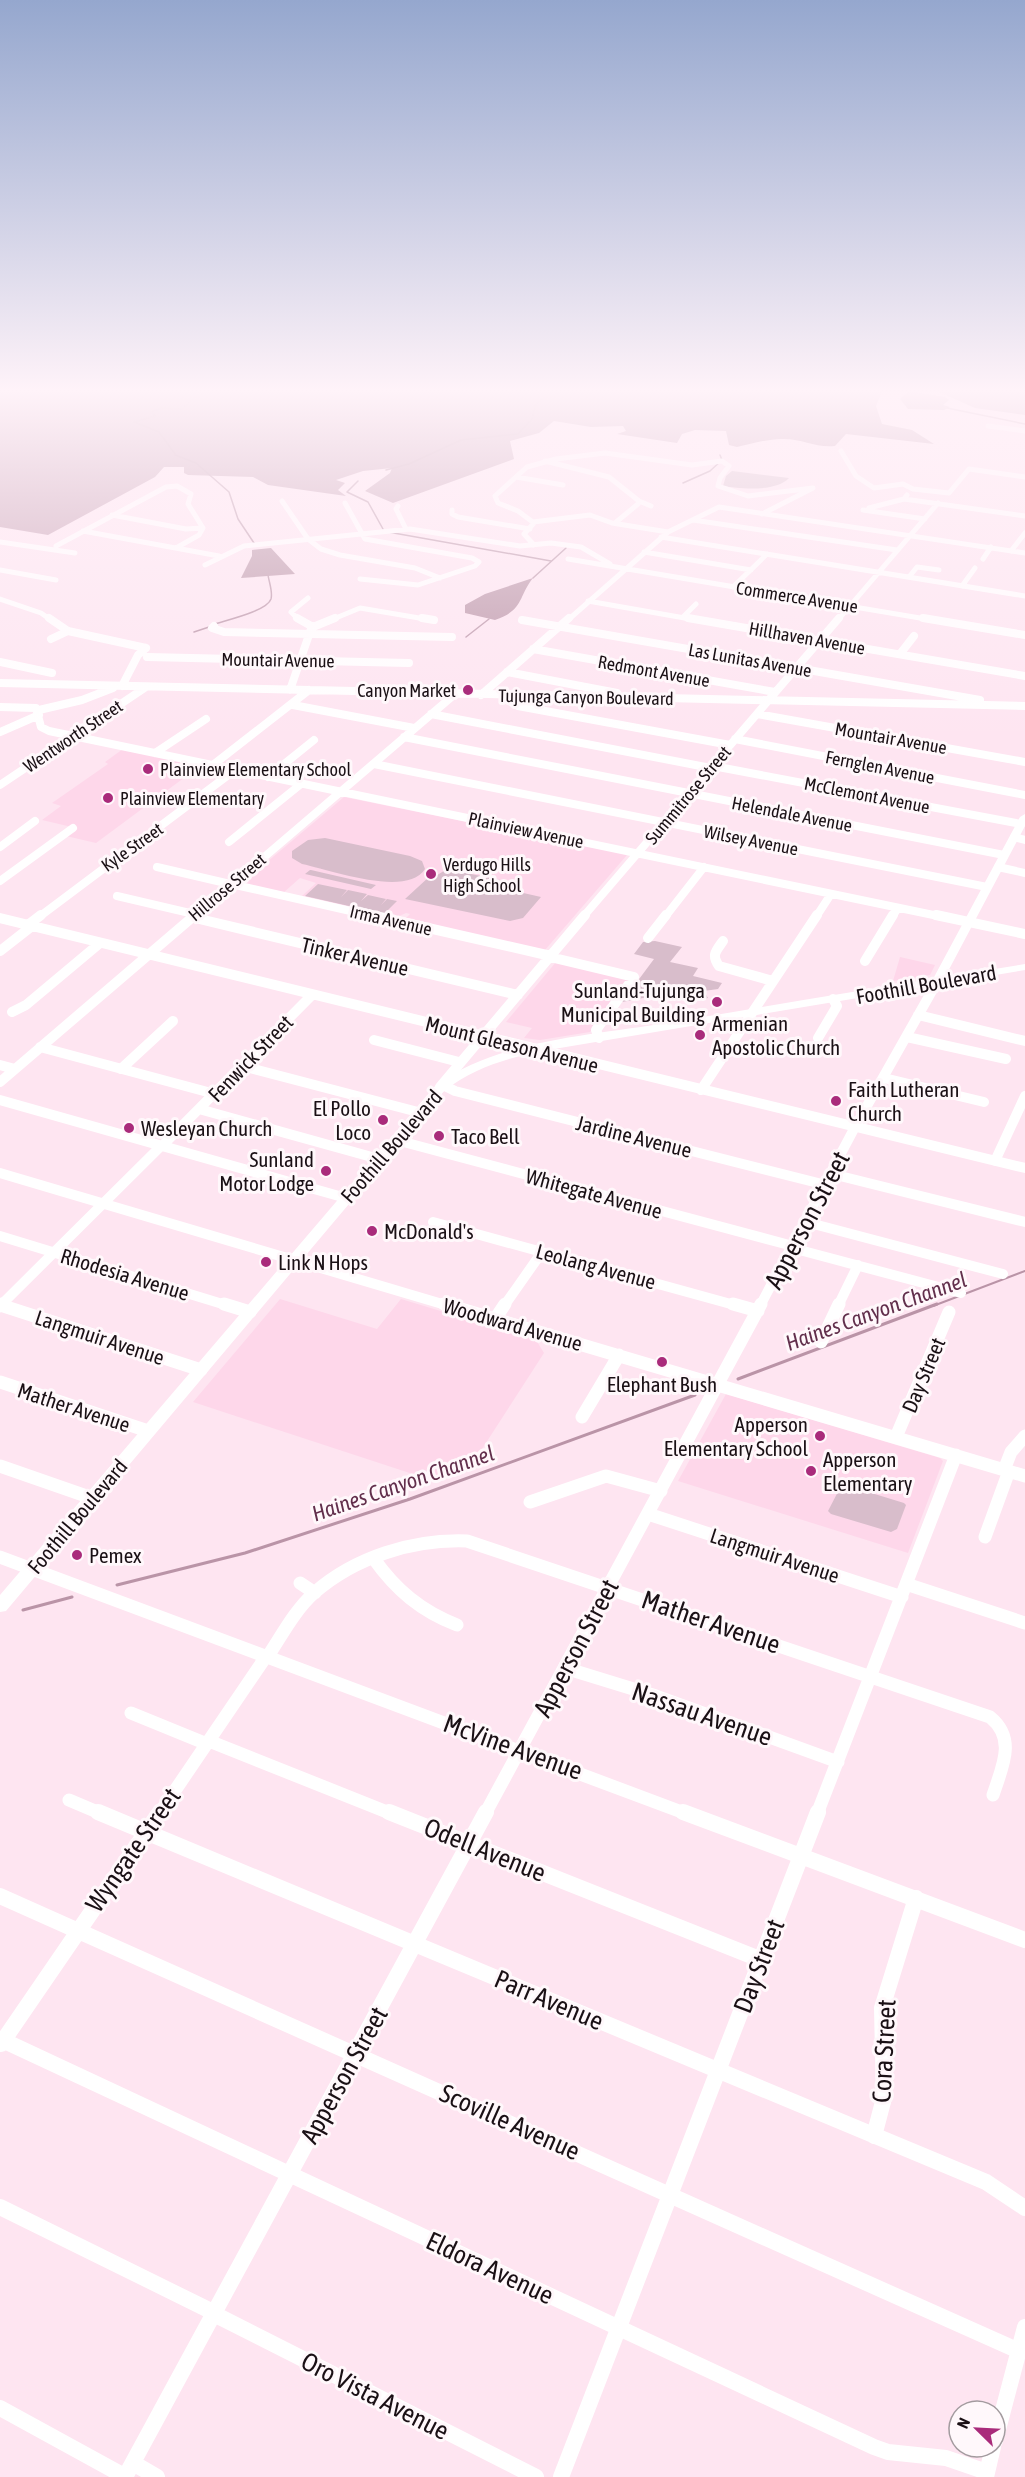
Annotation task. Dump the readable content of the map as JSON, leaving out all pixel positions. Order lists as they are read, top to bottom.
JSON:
{
  "streets": {
    "main road": ["Foothill Boulevard", "Apperson Street"],
    "street": [
      "Commerce Avenue",
      "Hillhaven Avenue",
      "Mountair Avenue",
      "Las Lunitas Avenue",
      "Redmont Avenue",
      "Tujunga Canyon Boulevard",
      "Wentworth Street",
      "Fernglen Avenue",
      "Summitrose Street",
      "McClemont Avenue",
      "Helendale Avenue",
      "Plainview Avenue",
      "Wilsey Avenue",
      "Kyle Street",
      "Hillrose Street",
      "Irma Avenue",
      "Tinker Avenue",
      "Mount Gleason Avenue",
      "Fenwick Street",
      "Jardine Avenue",
      "Whitegate Avenue",
      "Leolang Avenue",
      "Rhodesia Avenue",
      "Woodward Avenue",
      "Langmuir Avenue",
      "Day Street",
      "Mather Avenue",
      "Nassau Avenue",
      "McVine Avenue",
      "Wyngate Street",
      "Odell Avenue",
      "Parr Avenue",
      "Cora Street",
      "Scoville Avenue",
      "Eldora Avenue",
      "Oro Vista Avenue"
    ]
  },
  "crossings": [
    ["Commerce Avenue", "Summitrose Street"],
    ["Hillhaven Avenue", "Summitrose Street"],
    ["Mountair Avenue", "Summitrose Street"],
    ["Las Lunitas Avenue", "Tujunga Canyon Boulevard"],
    ["Las Lunitas Avenue", "Summitrose Street"],
    ["Redmont Avenue", "Summitrose Street"],
    ["Tujunga Canyon Boulevard", "Wentworth Street"],
    ["Tujunga Canyon Boulevard", "Fernglen Avenue"],
    ["Tujunga Canyon Boulevard", "Summitrose Street"],
    ["Tujunga Canyon Boulevard", "Hillrose Street"],
    ["Wentworth Street", "Plainview Avenue"],
    ["Fernglen Avenue", "Summitrose Street"],
    ["Summitrose Street", "McClemont Avenue"],
    ["Summitrose Street", "Helendale Avenue"],
    ["Summitrose Street", "Plainview Avenue"],
    ["Summitrose Street", "Wilsey Avenue"],
    ["Summitrose Street", "Irma Avenue"],
    ["Summitrose Street", "Tinker Avenue"],
    ["Summitrose Street", "Foothill Boulevard"],
    ["Summitrose Street", "Mount Gleason Avenue"],
    ["Summitrose Street", "Jardine Avenue"],
    ["McClemont Avenue", "Hillrose Street"],
    ["McClemont Avenue", "Apperson Street"],
    ["Helendale Avenue", "Hillrose Street"],
    ["Helendale Avenue", "Apperson Street"],
    ["Plainview Avenue", "Kyle Street"],
    ["Plainview Avenue", "Hillrose Street"],
    ["Plainview Avenue", "Apperson Street"],
    ["Wilsey Avenue", "Hillrose Street"],
    ["Wilsey Avenue", "Apperson Street"],
    ["Kyle Street", "Mount Gleason Avenue"],
    ["Hillrose Street", "Irma Avenue"],
    ["Hillrose Street", "Tinker Avenue"],
    ["Hillrose Street", "Mount Gleason Avenue"],
    ["Irma Avenue", "Foothill Boulevard"],
    ["Foothill Boulevard", "Mount Gleason Avenue"],
    ["Foothill Boulevard", "Jardine Avenue"],
    ["Foothill Boulevard", "Whitegate Avenue"],
    ["Foothill Boulevard", "Apperson Street"],
    ["Foothill Boulevard", "Rhodesia Avenue"],
    ["Foothill Boulevard", "Woodward Avenue"],
    ["Foothill Boulevard", "Langmuir Avenue"],
    ["Foothill Boulevard", "Mather Avenue"],
    ["Foothill Boulevard", "McVine Avenue"],
    ["Mount Gleason Avenue", "Fenwick Street"],
    ["Mount Gleason Avenue", "Apperson Street"],
    ["Fenwick Street", "Rhodesia Avenue"],
    ["Fenwick Street", "Woodward Avenue"],
    ["Fenwick Street", "Langmuir Avenue"],
    ["Jardine Avenue", "Apperson Street"],
    ["Whitegate Avenue", "Apperson Street"],
    ["Apperson Street", "Leolang Avenue"],
    ["Apperson Street", "Woodward Avenue"],
    ["Apperson Street", "Langmuir Avenue"],
    ["Apperson Street", "Mather Avenue"],
    ["Apperson Street", "Nassau Avenue"],
    ["Apperson Street", "McVine Avenue"],
    ["Apperson Street", "Odell Avenue"],
    ["Apperson Street", "Parr Avenue"],
    ["Apperson Street", "Scoville Avenue"],
    ["Apperson Street", "Eldora Avenue"],
    ["Apperson Street", "Oro Vista Avenue"],
    ["Woodward Avenue", "Day Street"],
    ["Langmuir Avenue", "Day Street"],
    ["Day Street", "Mather Avenue"],
    ["Day Street", "Nassau Avenue"],
    ["Day Street", "McVine Avenue"],
    ["Day Street", "Odell Avenue"],
    ["Day Street", "Parr Avenue"],
    ["Day Street", "Scoville Avenue"],
    ["Day Street", "Eldora Avenue"],
    ["Mather Avenue", "McVine Avenue"],
    ["Mather Avenue", "Wyngate Street"],
    ["McVine Avenue", "Wyngate Street"],
    ["McVine Avenue", "Cora Street"],
    ["Wyngate Street", "Odell Avenue"],
    ["Wyngate Street", "Parr Avenue"],
    ["Wyngate Street", "Scoville Avenue"],
    ["Wyngate Street", "Eldora Avenue"],
    ["Parr Avenue", "Cora Street"]
  ],
  "water": ["Haines Canyon Channel"],
  "places": [
    "Canyon Market",
    "Plainview Elementary School",
    "Plainview Elementary",
    "Verdugo Hills High School",
    "Sunland-Tujunga Municipal Building",
    "Armenian Apostolic Church",
    "Faith Lutheran Church",
    "El Pollo Loco",
    "Wesleyan Church",
    "Taco Bell",
    "Sunland Motor Lodge",
    "McDonald's",
    "Link N Hops",
    "Elephant Bush",
    "Apperson Elementary School",
    "Apperson Elementary",
    "Pemex"
  ],
  "north": "top left"
}
